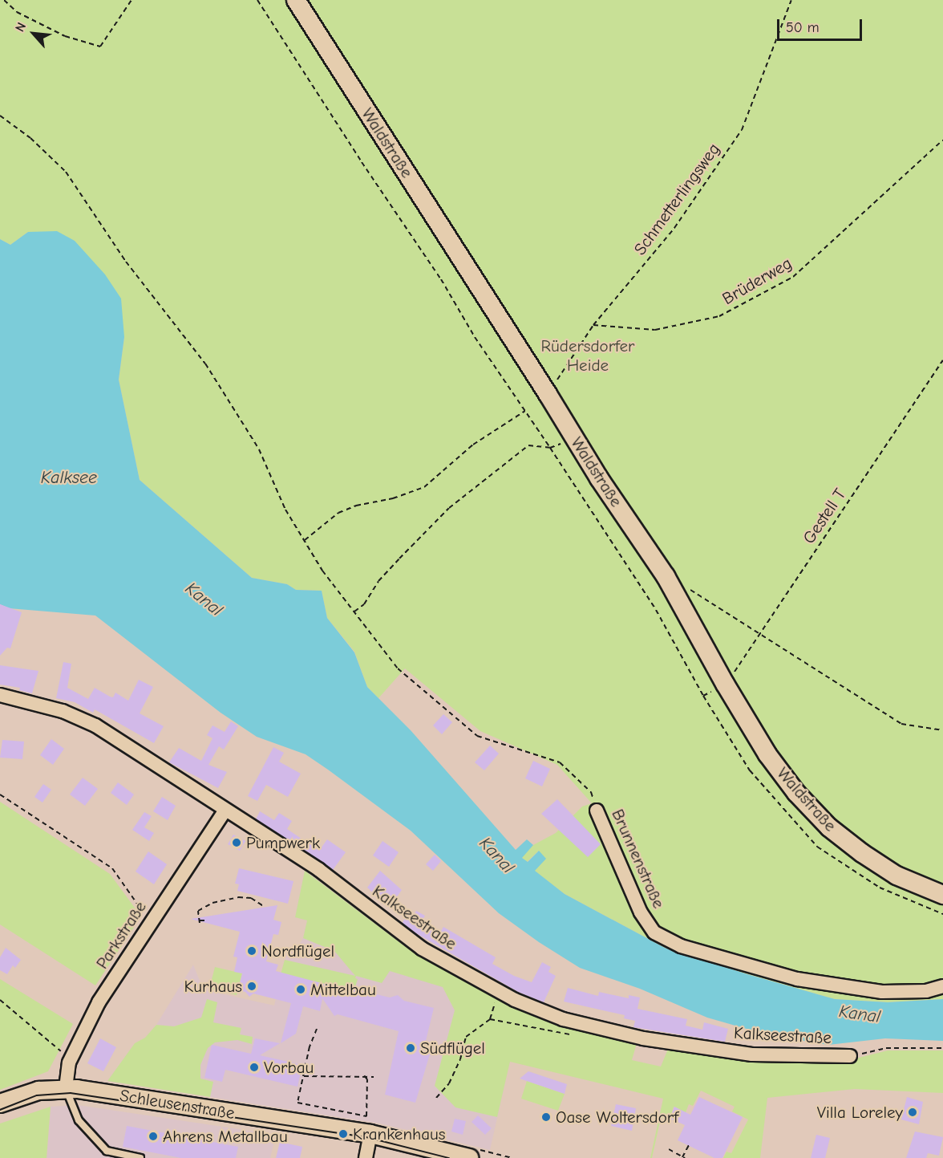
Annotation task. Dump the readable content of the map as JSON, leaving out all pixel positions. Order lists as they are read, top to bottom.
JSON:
{
  "streets": {
    "street": [
      "Waldstraße",
      "Brunnenstraße",
      "Kalkseestraße",
      "Parkstraße",
      "Schleusenstraße"
    ],
    "path": ["Schmetterlingsweg", "Brüderweg", "Gestell T"]
  },
  "crossings": [
    ["Waldstraße", "Schmetterlingsweg"],
    ["Waldstraße", "Gestell T"],
    ["Schmetterlingsweg", "Brüderweg"],
    ["Kalkseestraße", "Parkstraße"],
    ["Parkstraße", "Schleusenstraße"]
  ],
  "water": ["Kalksee", "Kanal"],
  "parks": ["Rüdersdorfer Heide"],
  "places": [
    "Pumpwerk",
    "Nordflügel",
    "Kurhaus",
    "Mittelbau",
    "Südflügel",
    "Vorbau",
    "Villa Loreley",
    "Oase Woltersdorf",
    "Krankenhaus",
    "Ahrens Metallbau"
  ],
  "scale_bar": "50 m",
  "north": "top left"
}
